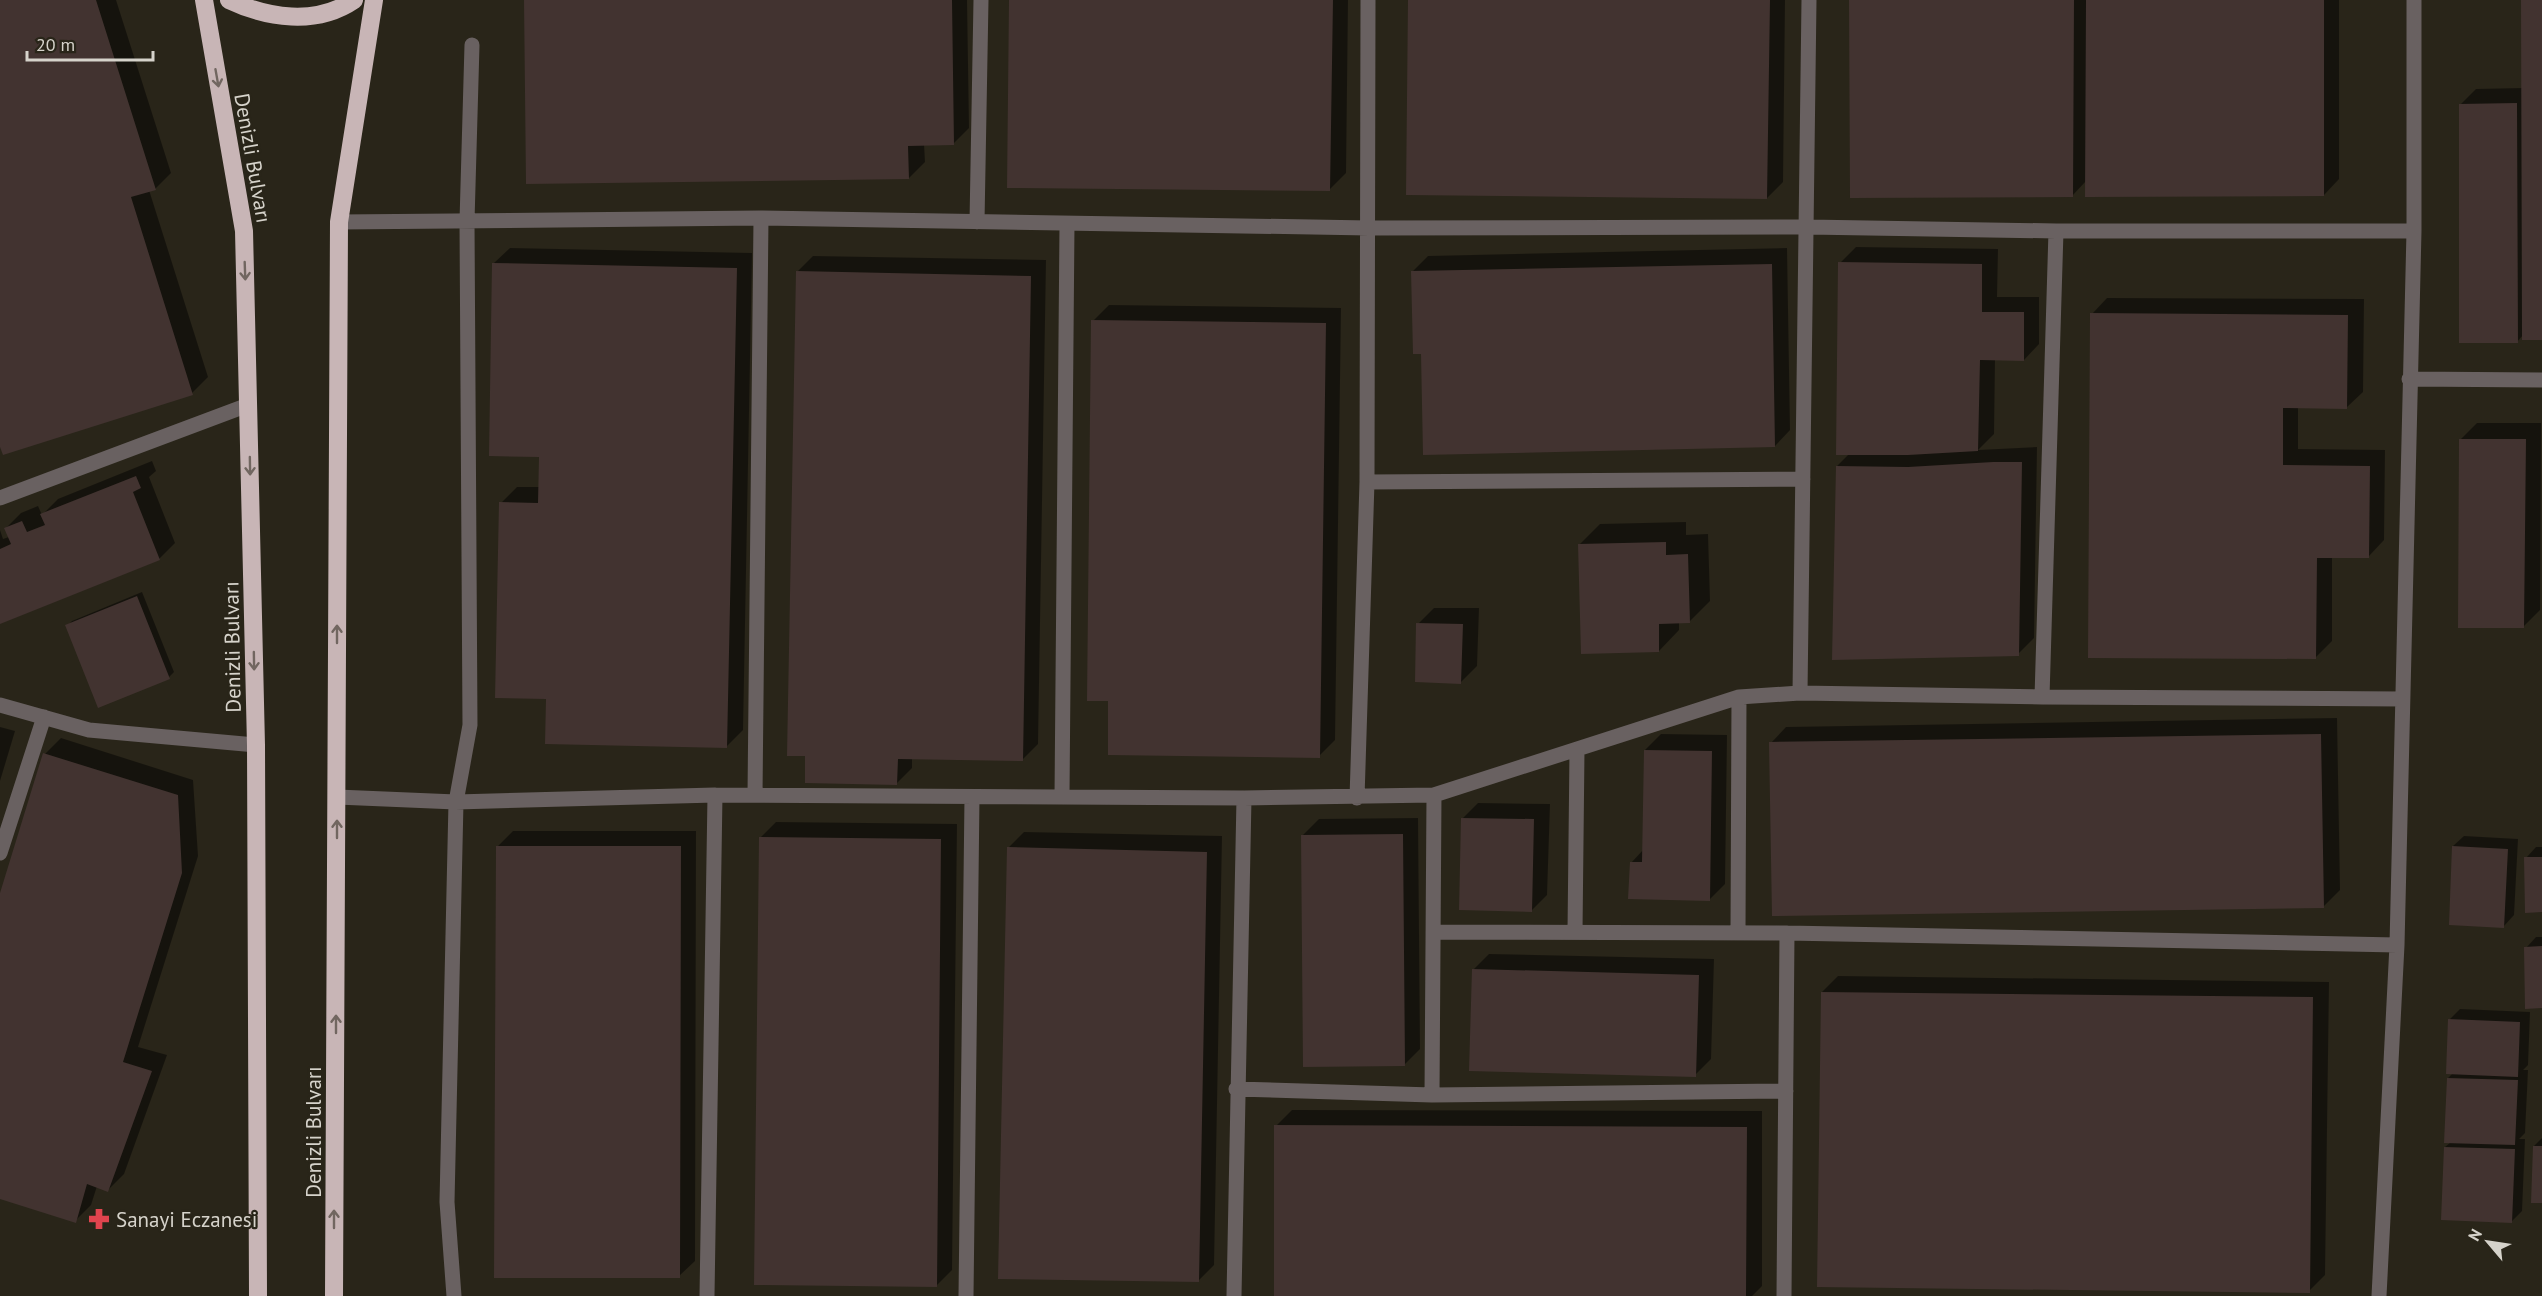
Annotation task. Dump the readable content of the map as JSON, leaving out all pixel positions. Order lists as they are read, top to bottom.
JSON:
{
  "streets": {
    "highway": ["Denizli Bulvarı"]
  },
  "places": {
    "pharmacy": ["Sanayi Eczanesi"]
  },
  "scale_bar": "20 m",
  "north": "top left"
}
